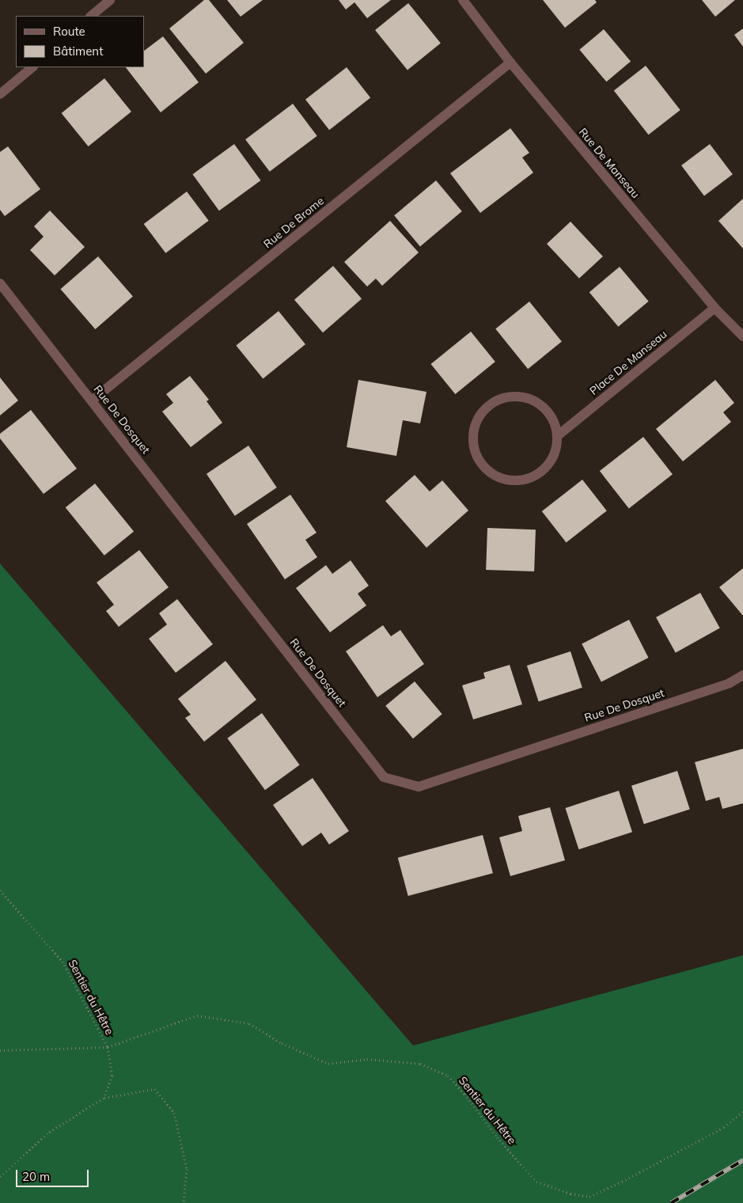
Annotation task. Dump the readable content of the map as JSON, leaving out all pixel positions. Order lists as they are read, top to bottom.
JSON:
{
  "streets": {
    "street": [
      "Rue De Manseau",
      "Rue De Brome",
      "Place De Manseau",
      "Rue De Dosquet"
    ],
    "path": ["Sentier du Hêtre"]
  },
  "crossings": [
    ["Rue De Manseau", "Rue De Brome"],
    ["Rue De Manseau", "Place De Manseau"],
    ["Rue De Brome", "Rue De Dosquet"]
  ],
  "legend": ["Route", "Bâtiment"],
  "scale_bar": "20 m"
}
